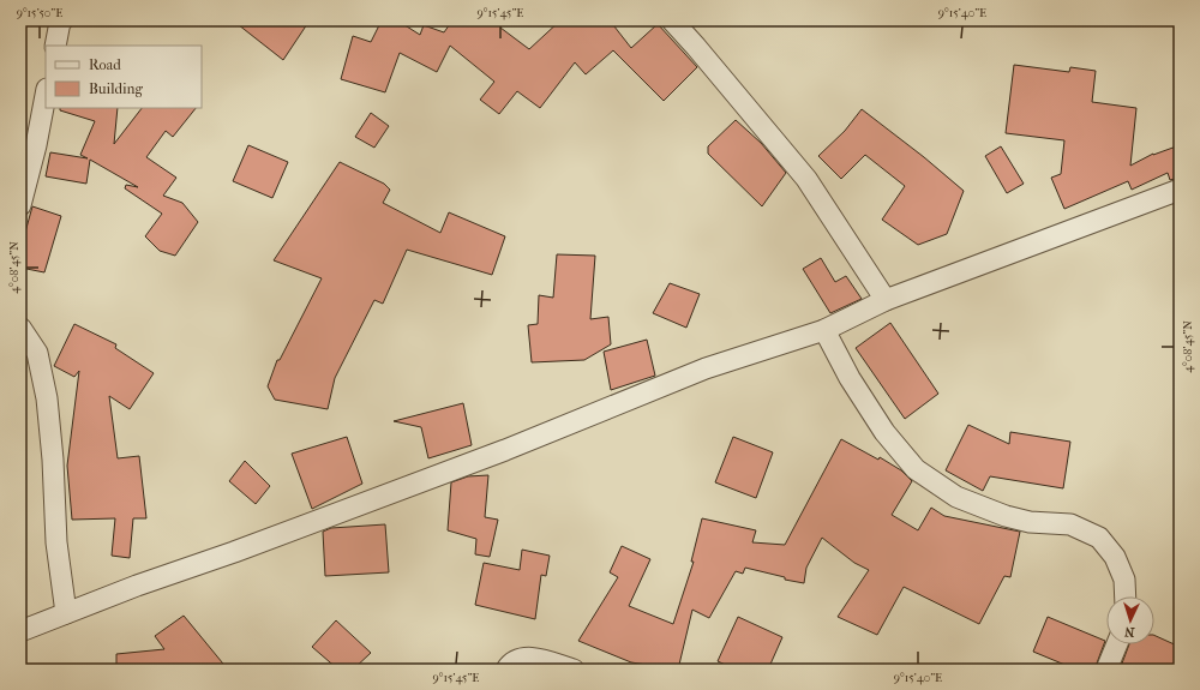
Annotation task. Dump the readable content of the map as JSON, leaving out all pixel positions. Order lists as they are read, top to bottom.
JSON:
{
  "legend": ["Road", "Building"],
  "north": "bottom",
  "coordinates": [
    "9°15'50\"E",
    "9°15'45\"E",
    "9°15'40\"E",
    "4°08'45\"N"
  ]
}
